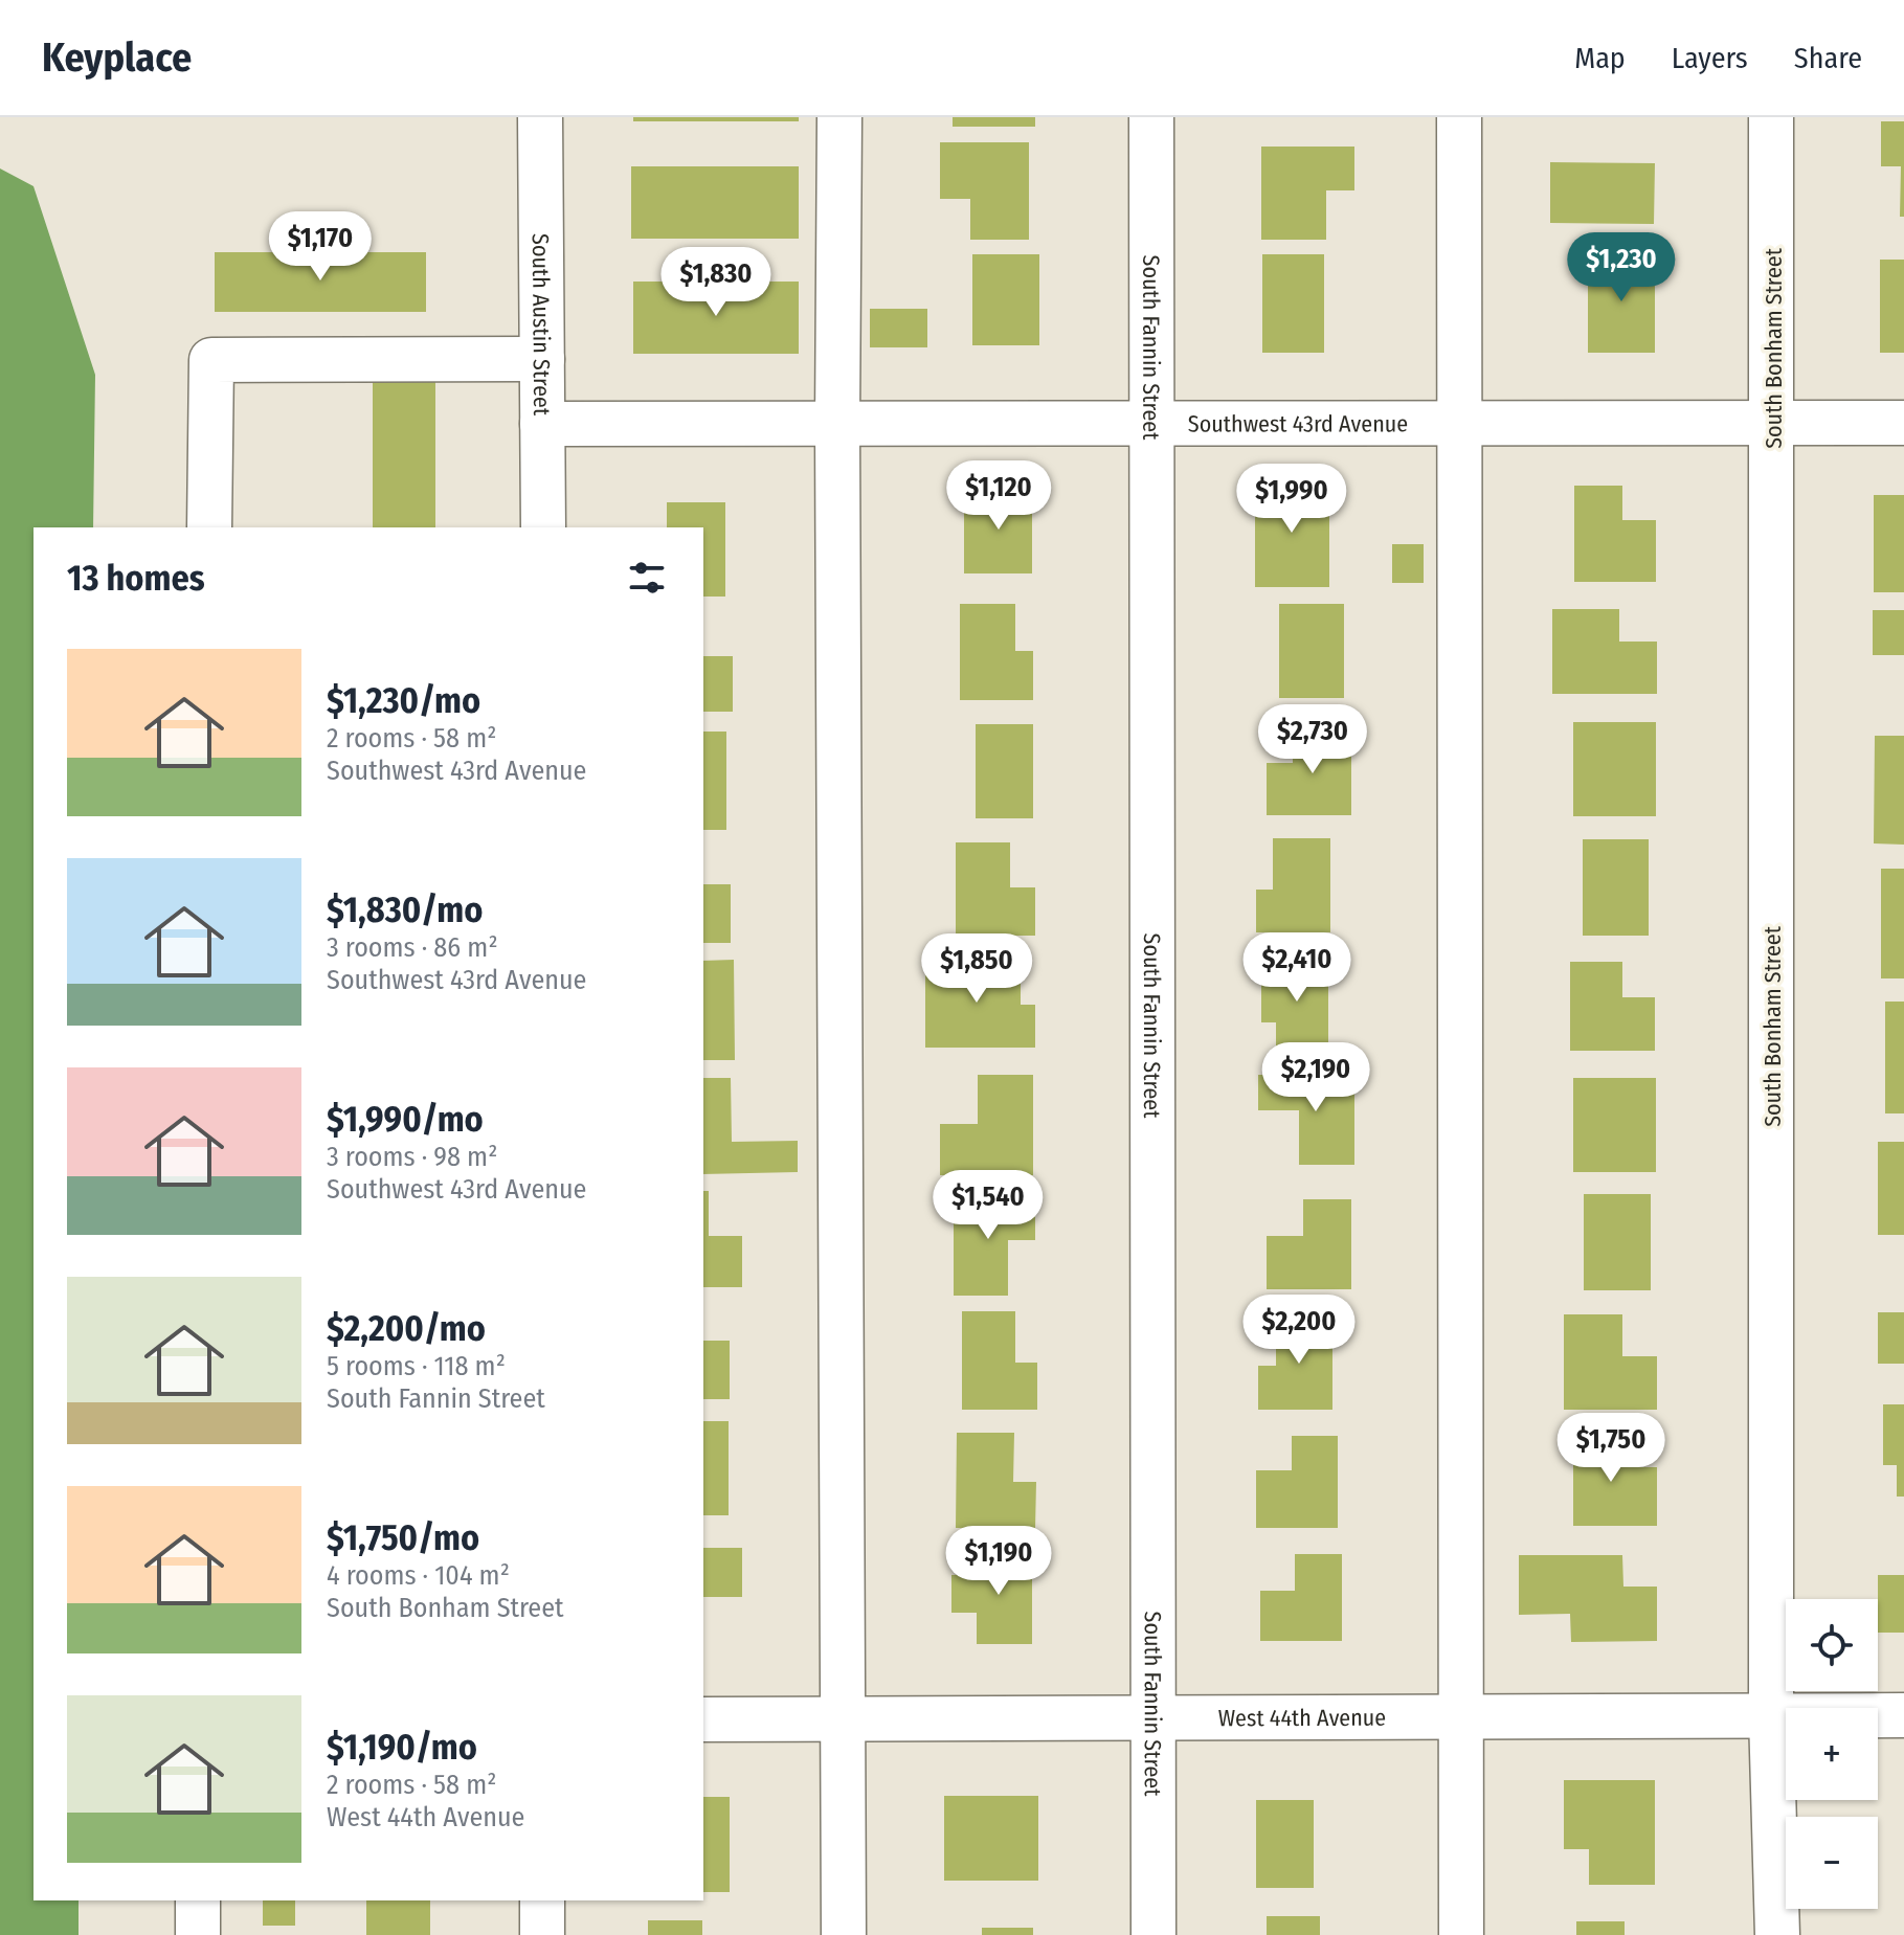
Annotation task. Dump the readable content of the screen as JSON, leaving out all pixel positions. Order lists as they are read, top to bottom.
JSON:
{
  "streets": {
    "street": [
      "South Austin Street",
      "South Fannin Street",
      "South Bonham Street",
      "Southwest 43rd Avenue",
      "West 44th Avenue"
    ]
  },
  "crossings": [
    ["South Austin Street", "Southwest 43rd Avenue"],
    ["South Fannin Street", "Southwest 43rd Avenue"],
    ["South Fannin Street", "West 44th Avenue"],
    ["South Bonham Street", "Southwest 43rd Avenue"],
    ["South Bonham Street", "West 44th Avenue"]
  ],
  "page": {
    "header": "Keyplace",
    "nav": ["Map", "Layers", "Share"],
    "price": [
      "$1,170",
      "$1,230",
      "$1,830",
      "$1,120",
      "$1,990",
      "$2,730",
      "$2,410",
      "$1,850",
      "$2,190",
      "$1,540",
      "$2,200",
      "$1,750",
      "$1,190"
    ],
    "heading": "13 homes",
    "list": [
      {
        "name": "$1,230/mo",
        "note": "2 rooms · 58 m² · Southwest 43rd Avenue"
      },
      {
        "name": "$1,830/mo",
        "note": "3 rooms · 86 m² · Southwest 43rd Avenue"
      },
      {
        "name": "$1,990/mo",
        "note": "3 rooms · 98 m² · Southwest 43rd Avenue"
      },
      {
        "name": "$2,200/mo",
        "note": "5 rooms · 118 m² · South Fannin Street"
      },
      {
        "name": "$1,750/mo",
        "note": "4 rooms · 104 m² · South Bonham Street"
      },
      {
        "name": "$1,190/mo",
        "note": "2 rooms · 58 m² · West 44th Avenue"
      }
    ],
    "map_buttons": ["+", "−"]
  }
}
